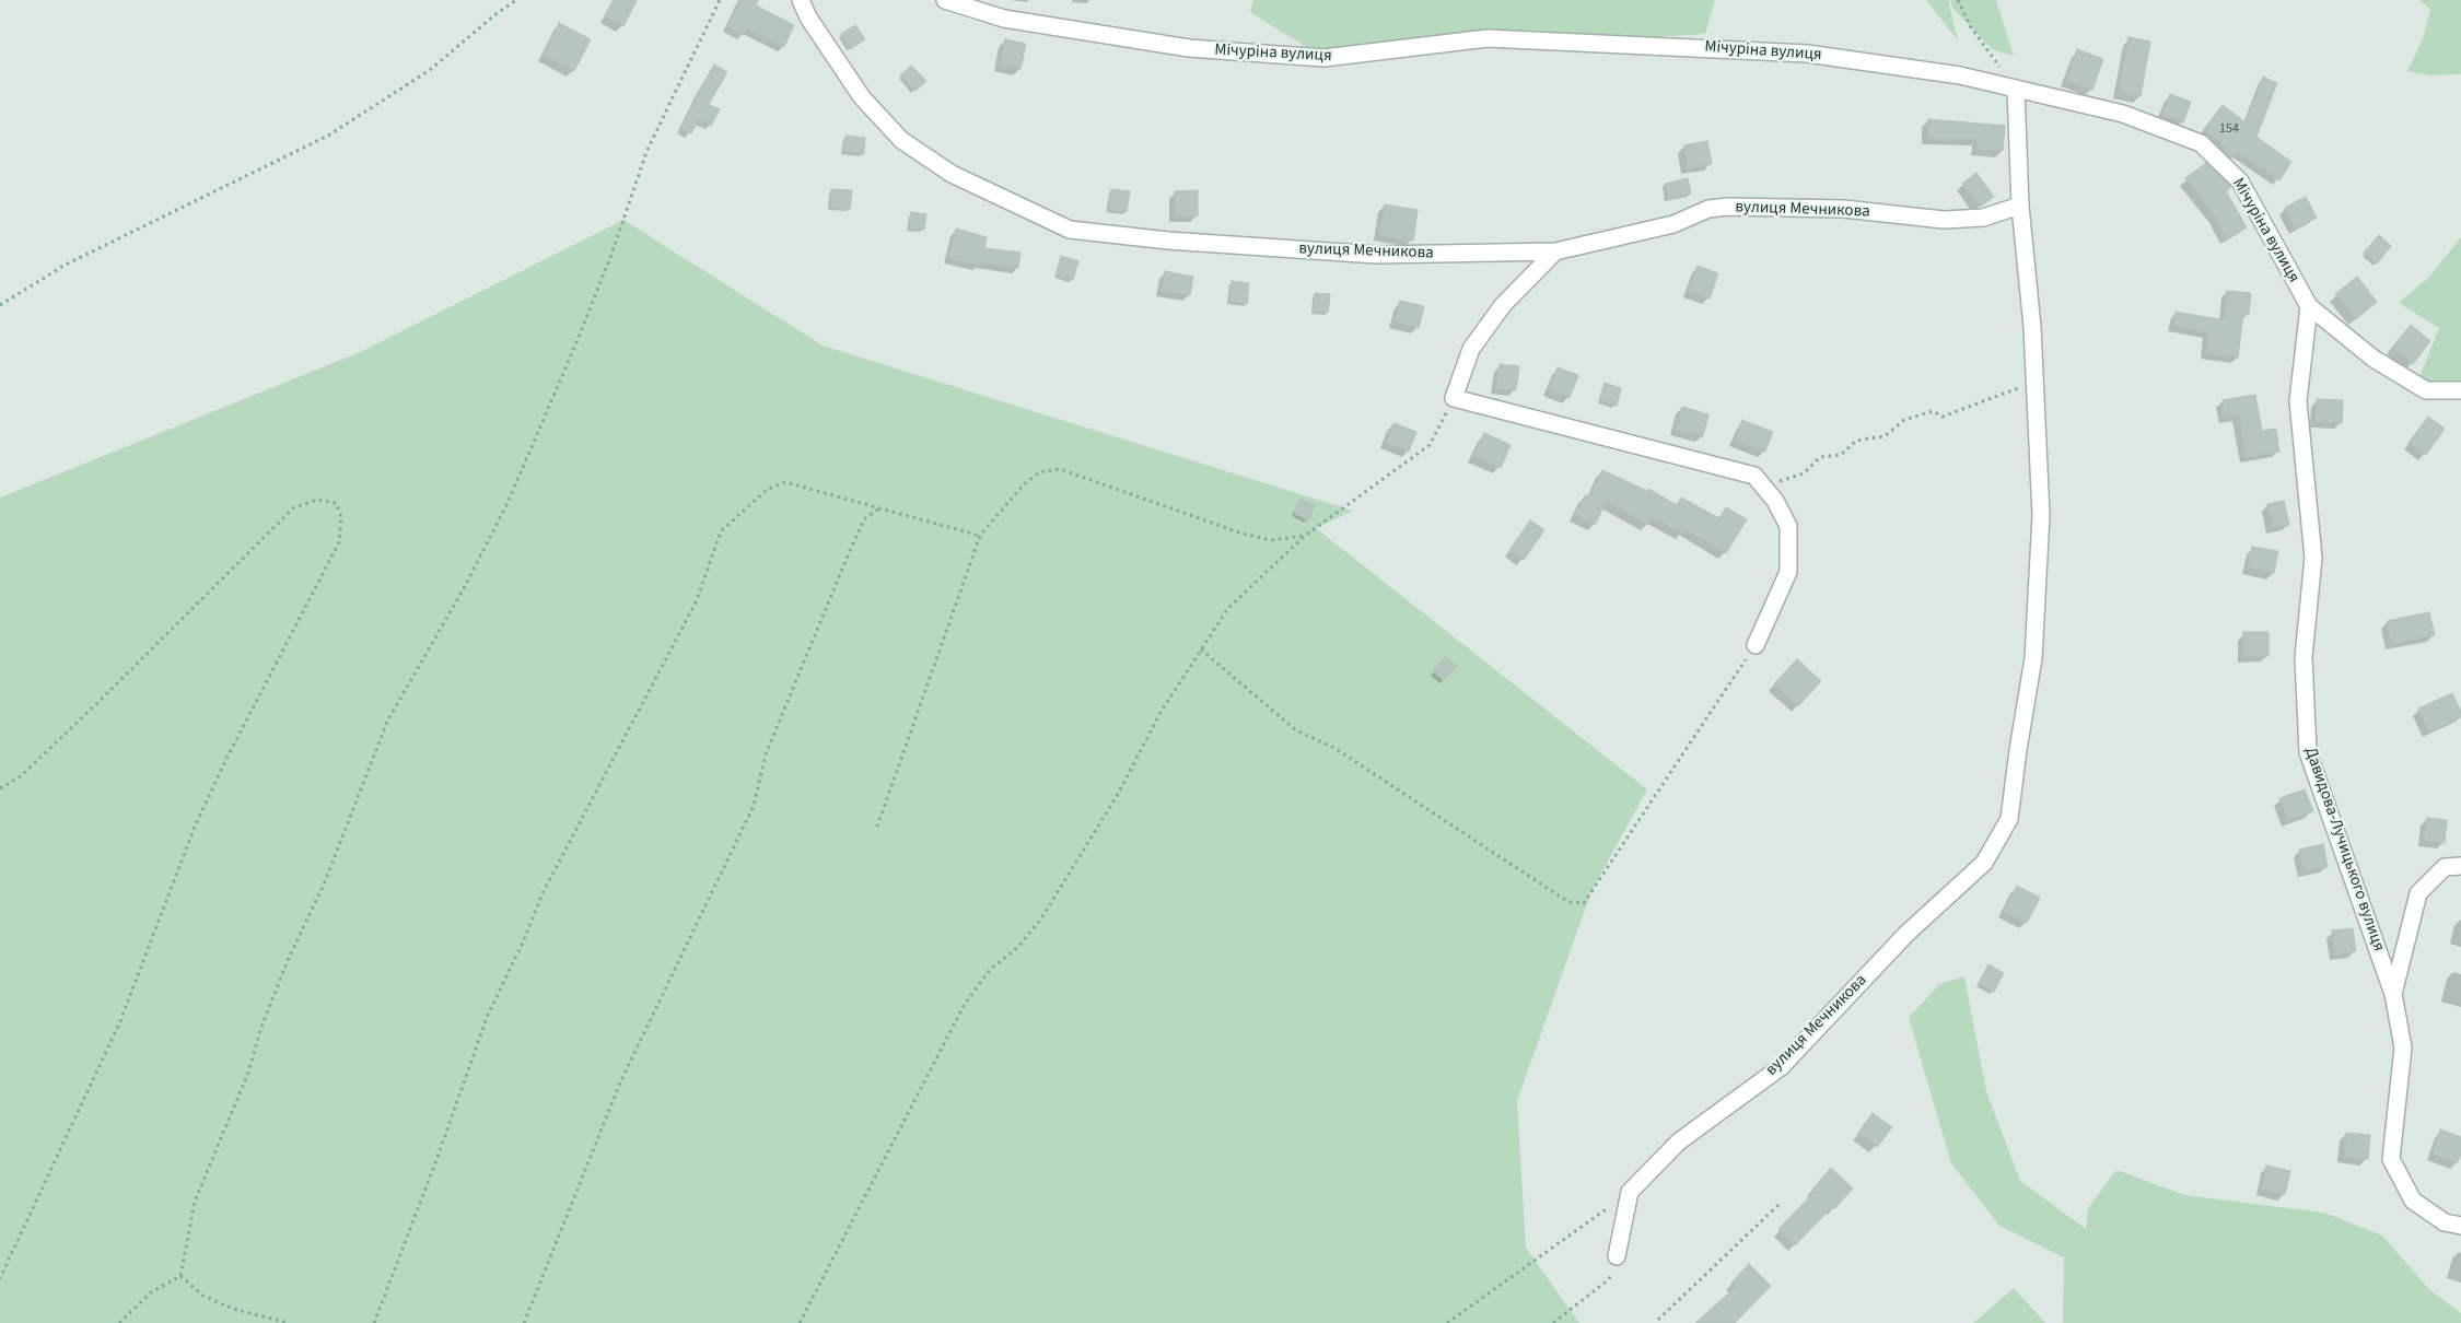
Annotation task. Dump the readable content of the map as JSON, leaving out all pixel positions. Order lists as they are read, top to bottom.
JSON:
{
  "streets": {
    "street": ["Мічуріна вулиця", "вулиця Мечникова", "Давидова-Лучицького вулиця"]
  },
  "crossings": [
    ["Мічуріна вулиця", "Давидова-Лучицького вулиця"]
  ],
  "house_numbers": ["154"]
}
